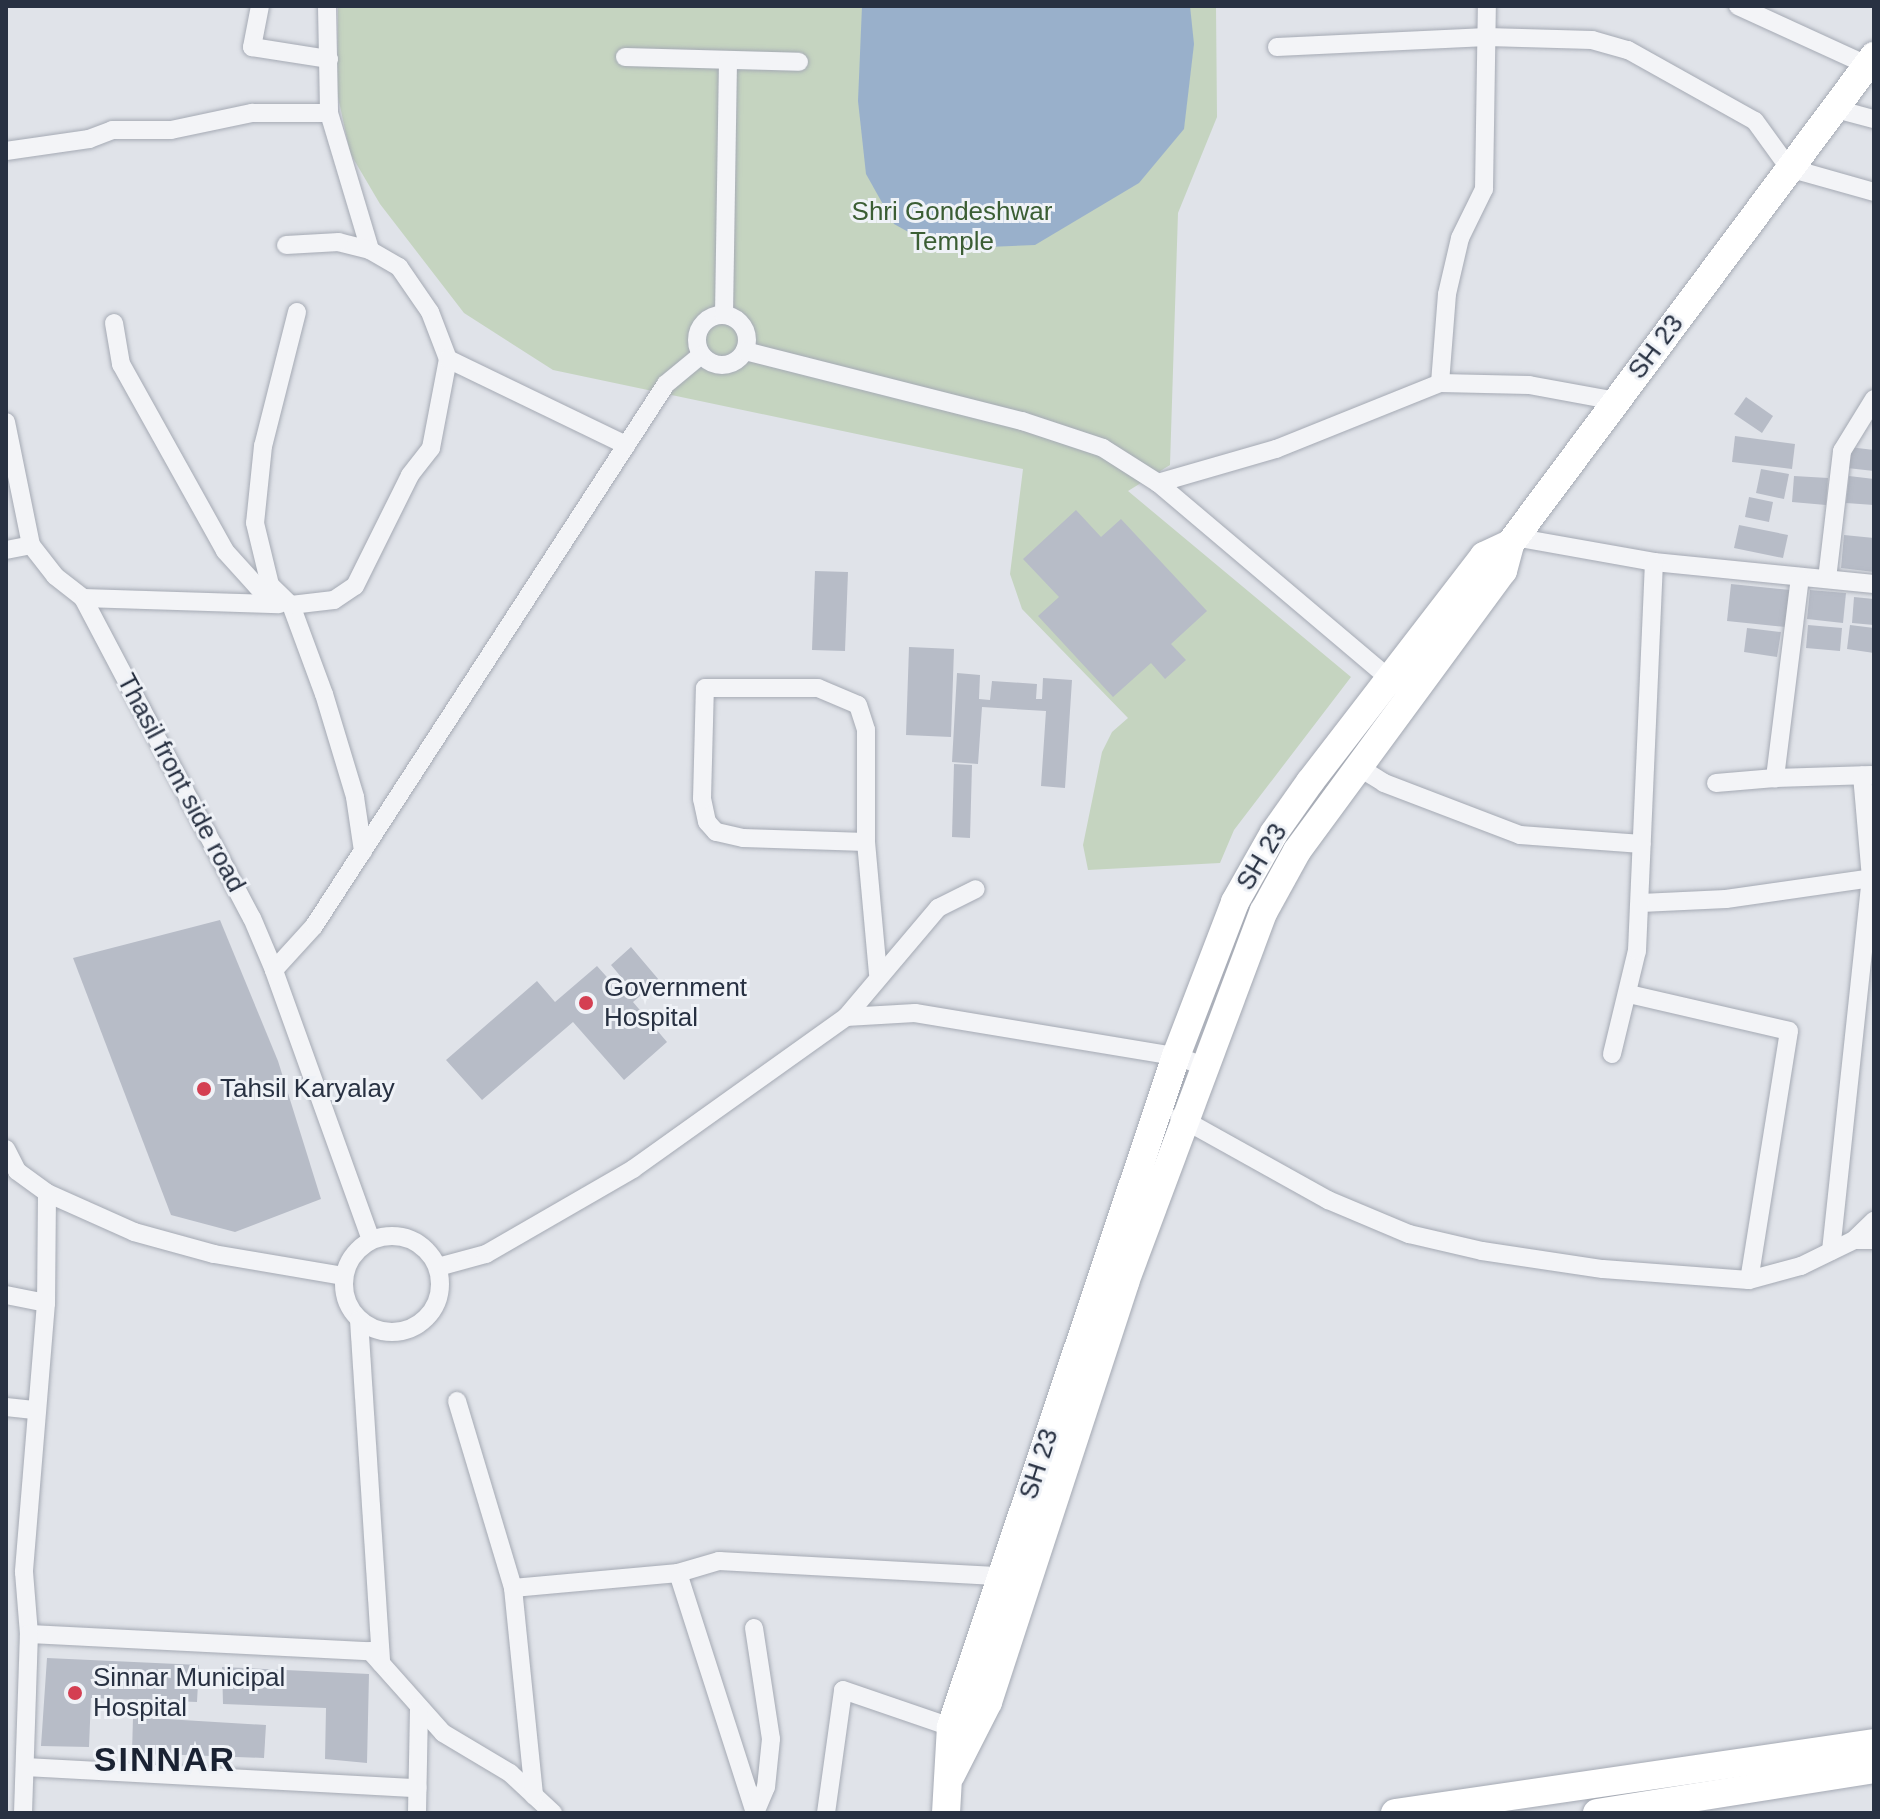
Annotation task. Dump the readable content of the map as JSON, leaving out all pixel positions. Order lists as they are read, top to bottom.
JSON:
{
  "streets": {
    "main road": ["SH 23"],
    "street": ["Thasil front side road"]
  },
  "districts": ["SINNAR"],
  "parks": ["Shri Gondeshwar Temple"],
  "places": ["Government Hospital", "Tahsil Karyalay", "Sinnar Municipal Hospital"]
}
